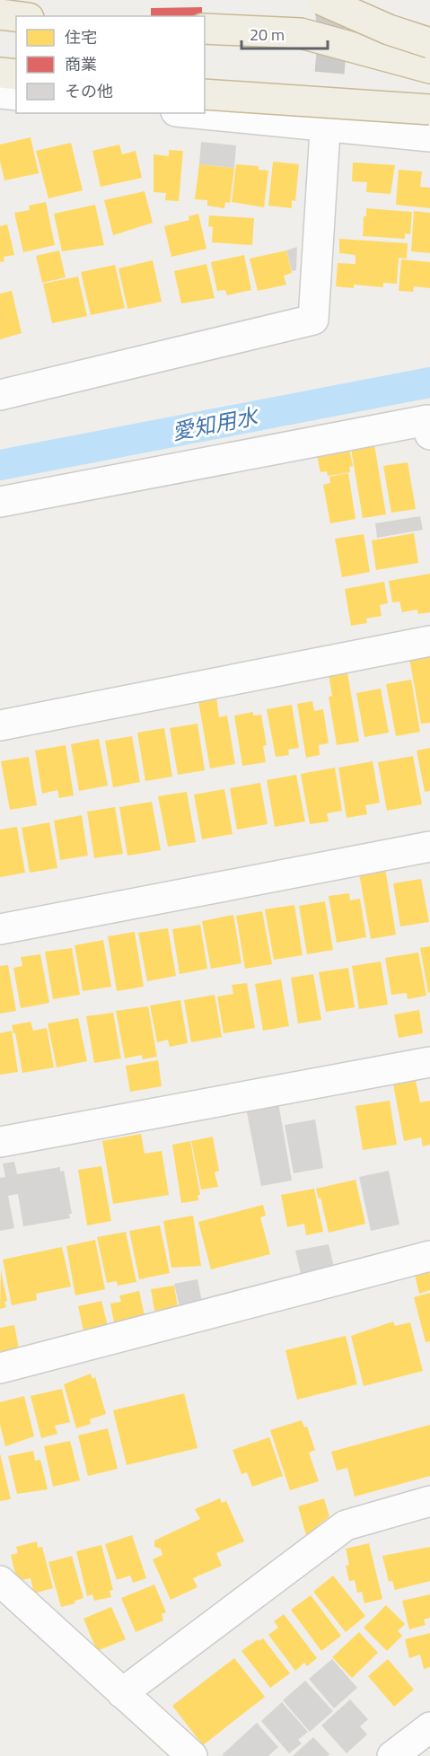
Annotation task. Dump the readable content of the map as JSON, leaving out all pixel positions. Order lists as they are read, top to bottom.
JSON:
{
  "water": ["愛知用水"],
  "legend": ["住宅", "商業", "その他"],
  "scale_bar": "20 m"
}
